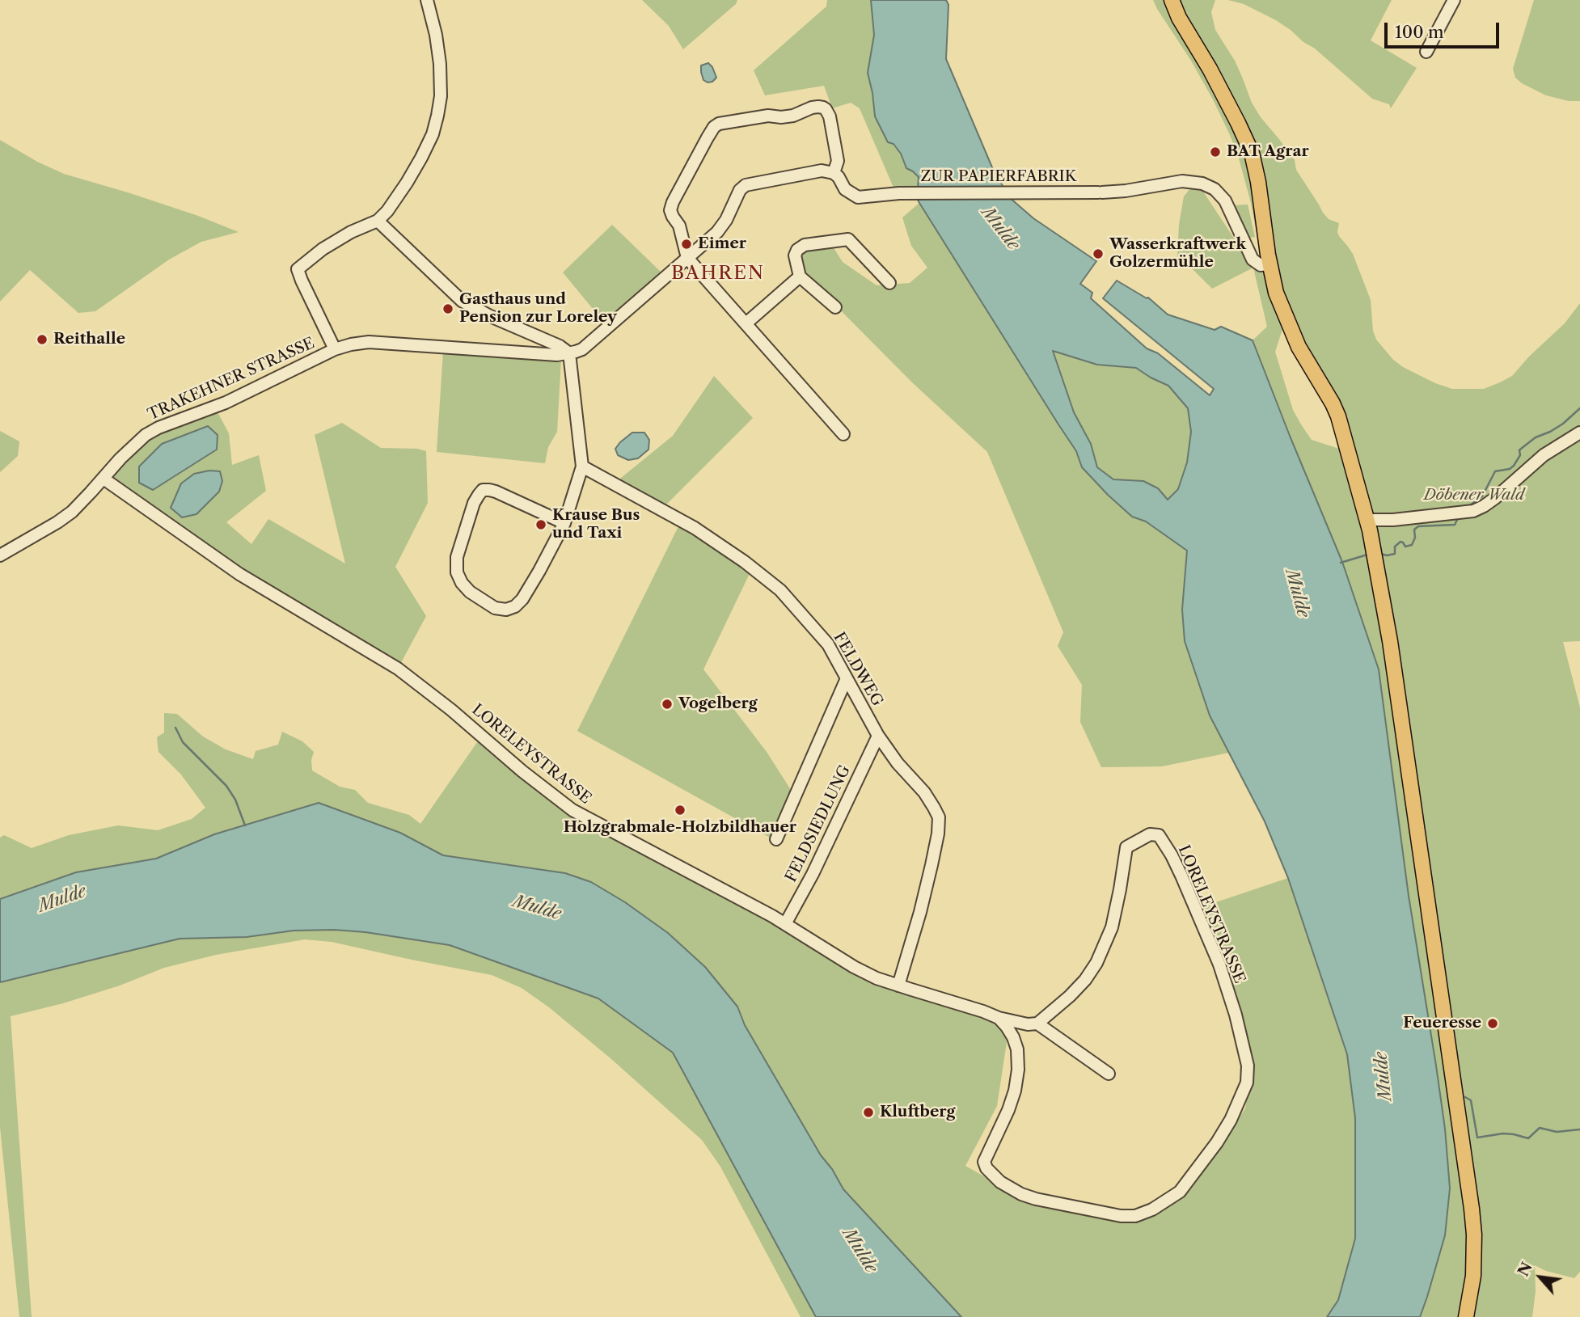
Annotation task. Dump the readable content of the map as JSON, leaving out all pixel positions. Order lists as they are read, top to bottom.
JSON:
{
  "streets": {
    "street": [
      "ZUR PAPIERFABRIK",
      "TRAKEHNER STRASSE",
      "FELDWEG",
      "LORELEYSTRASSE",
      "FELDSIEDLUNG"
    ]
  },
  "crossings": [
    ["TRAKEHNER STRASSE", "LORELEYSTRASSE"],
    ["FELDWEG", "LORELEYSTRASSE"],
    ["FELDWEG", "FELDSIEDLUNG"],
    ["LORELEYSTRASSE", "FELDSIEDLUNG"]
  ],
  "districts": ["BAHREN"],
  "water": ["Mulde"],
  "parks": ["Döbener Wald"],
  "places": [
    "BAT Agrar",
    "Eimer",
    "Wasserkraftwerk Golzermühle",
    "Gasthaus und Pension zur Loreley",
    "Reithalle",
    "Krause Bus und Taxi",
    "Vogelberg",
    "Holzgrabmale-Holzbildhauer",
    "Feueresse",
    "Kluftberg"
  ],
  "scale_bar": "100 m",
  "north": "top left"
}
